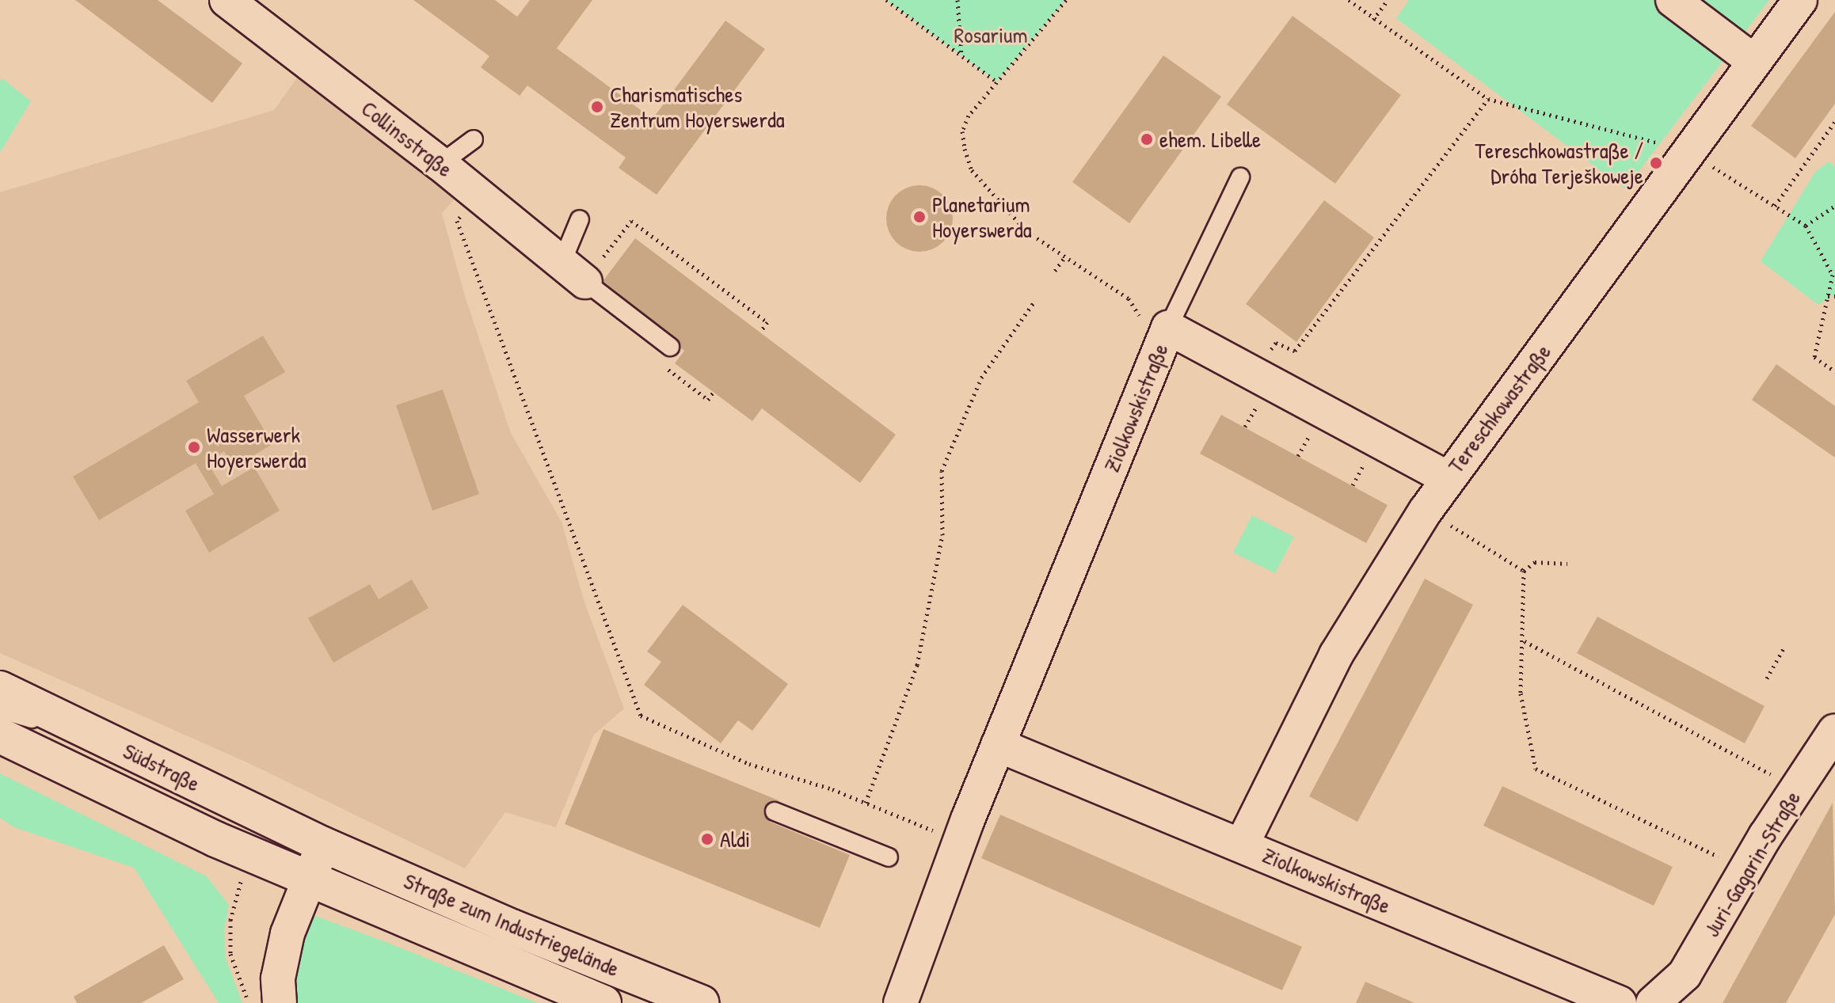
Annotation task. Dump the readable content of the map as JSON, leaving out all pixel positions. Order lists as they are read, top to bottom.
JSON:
{
  "streets": {
    "main road": ["Südstraße", "Straße zum Industriegelände"],
    "street": [
      "Collinsstraße",
      "Ziolkowskistraße",
      "Tereschkowastraße",
      "Juri-Gagarin-Straße"
    ]
  },
  "crossings": [
    ["Ziolkowskistraße", "Tereschkowastraße"],
    ["Südstraße", "Straße zum Industriegelände"]
  ],
  "parks": ["Rosarium"],
  "places": [
    "Charismatisches Zentrum Hoyerswerda",
    "ehem. Libelle",
    "Tereschkowastraße / Dróha Terješkoweje",
    "Planetarium Hoyerswerda",
    "Wasserwerk Hoyerswerda",
    "Aldi"
  ]
}
